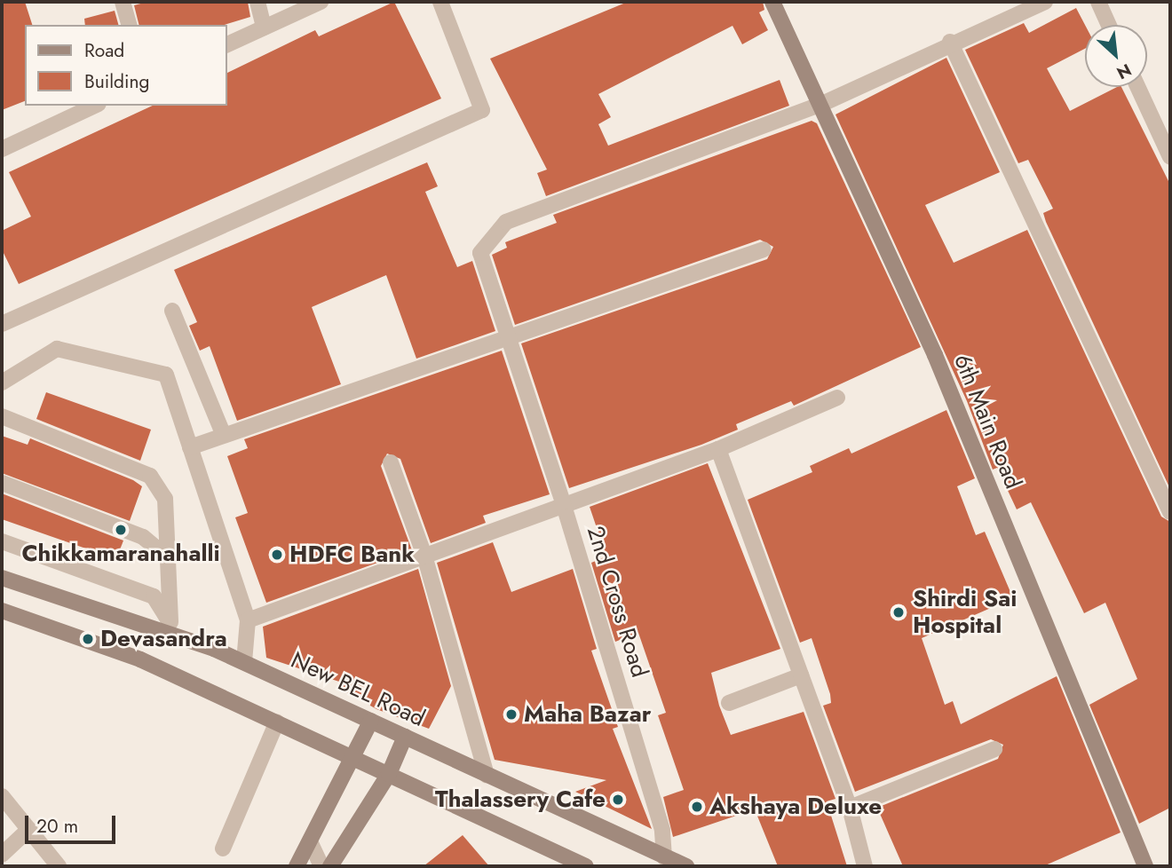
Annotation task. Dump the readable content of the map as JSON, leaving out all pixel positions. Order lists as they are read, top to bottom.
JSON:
{
  "streets": {
    "main road": ["6th Main Road", "New BEL Road"],
    "street": ["2nd Cross Road"]
  },
  "crossings": [
    ["6th Main Road", "2nd Cross Road"],
    ["2nd Cross Road", "New BEL Road"]
  ],
  "places": [
    "Chikkamaranahalli",
    "HDFC Bank",
    "Shirdi Sai Hospital",
    "Devasandra",
    "Maha Bazar",
    "Thalassery Cafe",
    "Akshaya Deluxe"
  ],
  "legend": ["Road", "Building"],
  "scale_bar": "20 m",
  "north": "bottom right"
}
